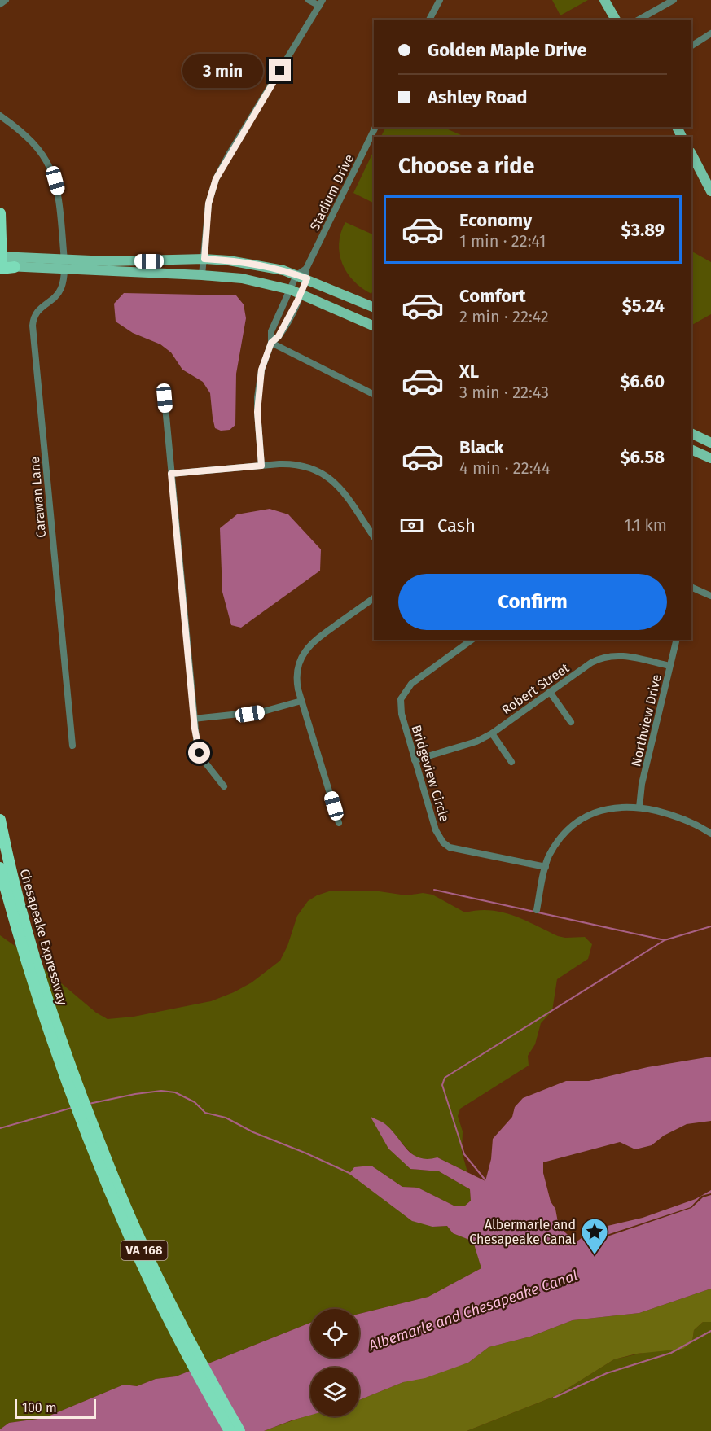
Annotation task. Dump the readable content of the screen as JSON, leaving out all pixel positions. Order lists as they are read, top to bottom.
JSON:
{
  "streets": {
    "highway": ["Chesapeake Expressway", "VA 168"],
    "street": [
      "Stadium Drive",
      "Carawan Lane",
      "Robert Street",
      "Northview Drive",
      "Bridgeview Circle"
    ]
  },
  "crossings": [
    ["Robert Street", "Northview Drive"],
    ["Robert Street", "Bridgeview Circle"],
    ["Chesapeake Expressway", "VA 168"]
  ],
  "water": ["Albemarle and Chesapeake Canal"],
  "places": {
    "place": ["Albermarle and Chesapeake Canal"]
  },
  "scale_bar": "100 m",
  "page": {
    "banner": ["Golden Maple Drive", "Ashley Road"],
    "bubble": "3 min",
    "heading": "Choose a ride",
    "list": [
      {
        "name": "Economy",
        "note": "1 min · 22:41",
        "value": "$3.89"
      },
      {
        "name": "Comfort",
        "note": "2 min · 22:42",
        "value": "$5.24"
      },
      {
        "name": "XL",
        "note": "3 min · 22:43",
        "value": "$6.60"
      },
      {
        "name": "Black",
        "note": "4 min · 22:44",
        "value": "$6.58"
      }
    ],
    "pay": ["Cash", "1.1 km"],
    "buttons": "Confirm",
    "scale": "100 m"
  }
}
